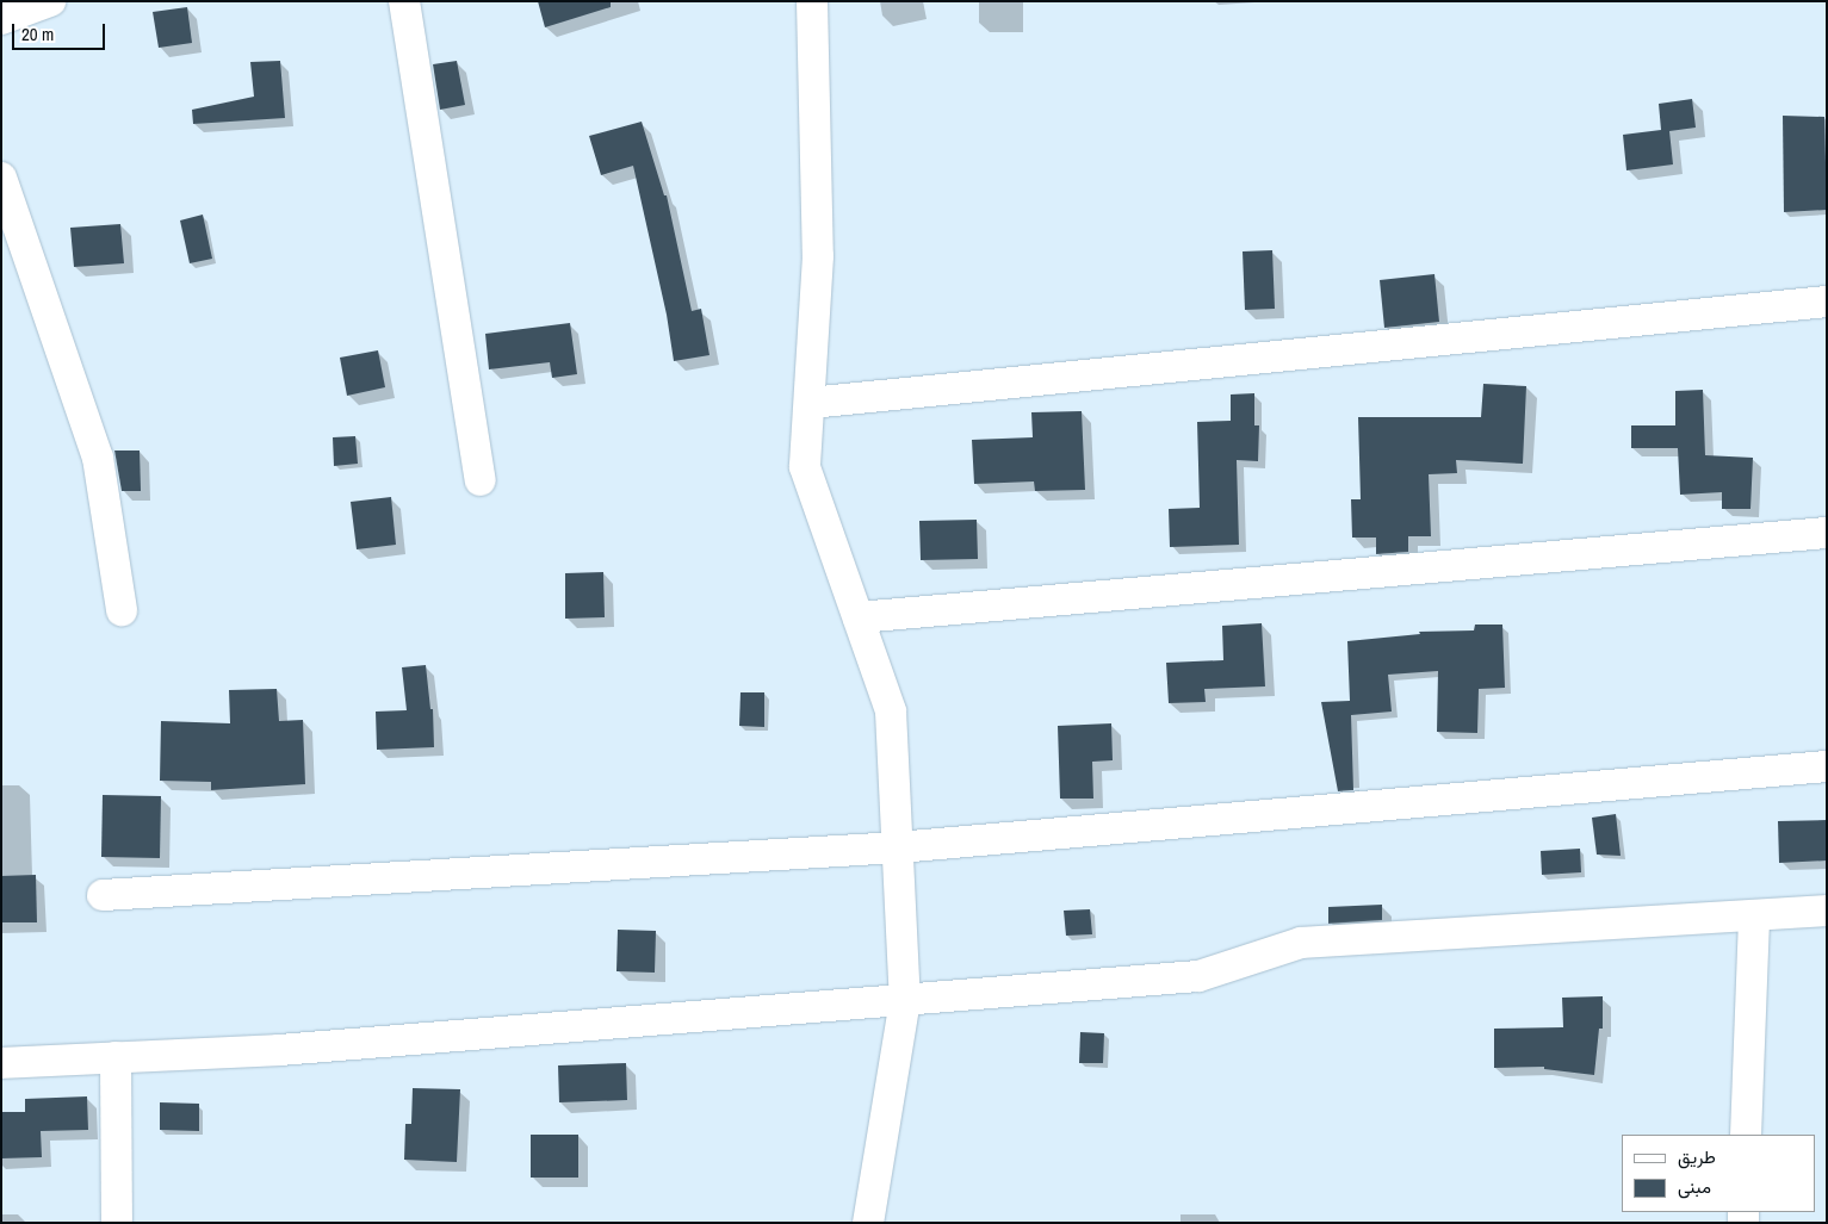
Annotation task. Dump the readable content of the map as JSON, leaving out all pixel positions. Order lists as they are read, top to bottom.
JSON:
{
  "legend": ["طريق", "مبنى"],
  "scale_bar": "20 m"
}
